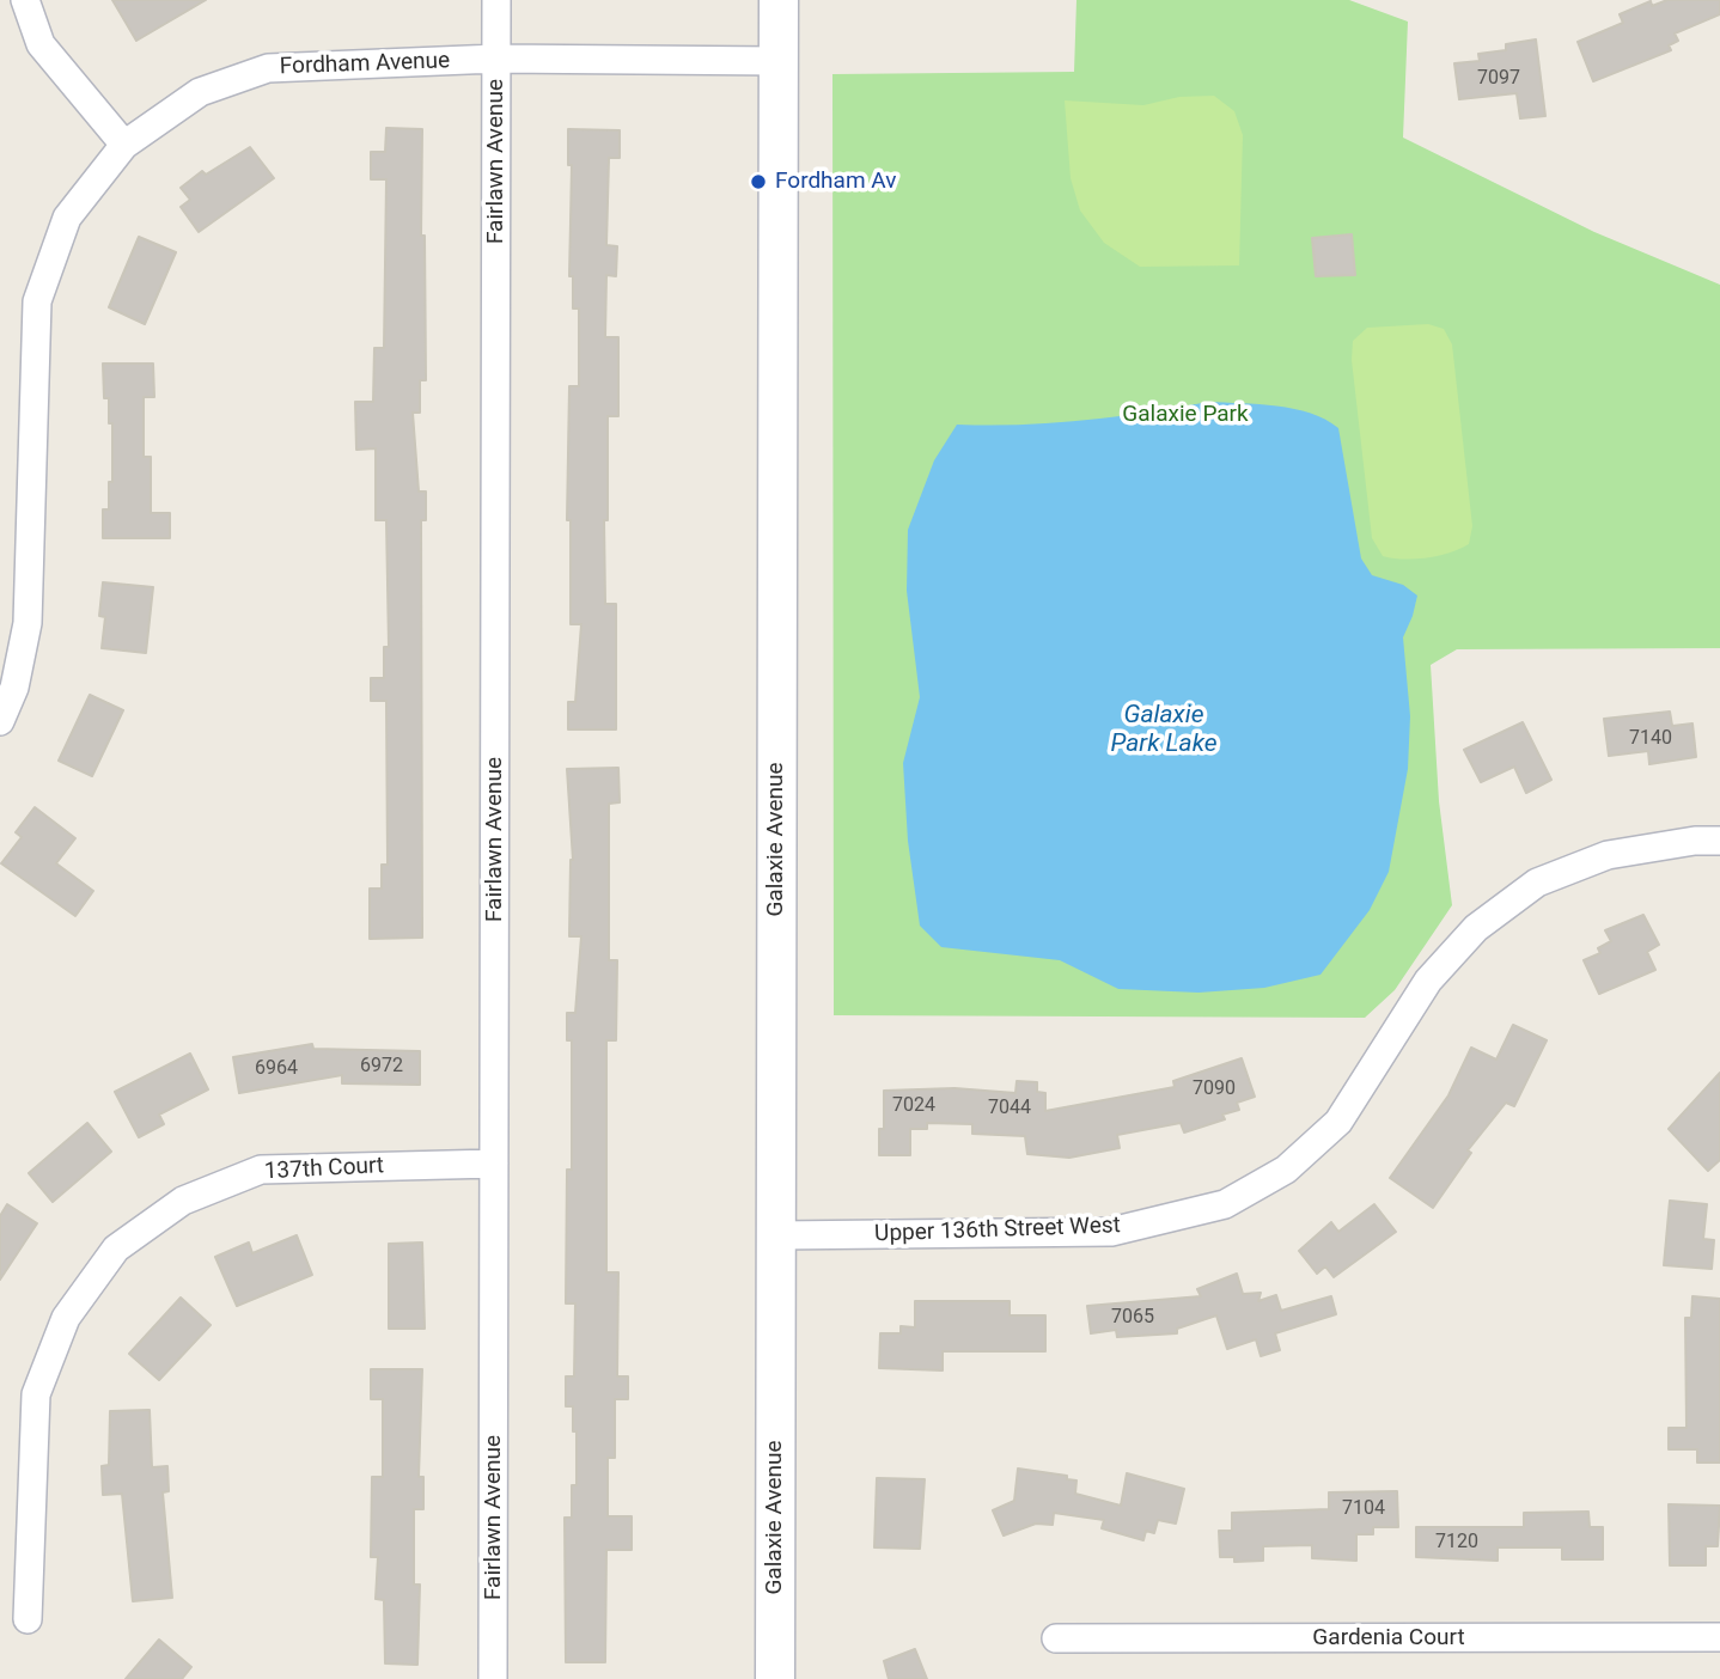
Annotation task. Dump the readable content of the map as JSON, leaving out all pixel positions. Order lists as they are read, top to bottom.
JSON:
{
  "streets": {
    "street": [
      "Fordham Avenue",
      "Fairlawn Avenue",
      "Galaxie Avenue",
      "137th Court",
      "Upper 136th Street West",
      "Gardenia Court"
    ]
  },
  "crossings": [
    ["Fordham Avenue", "Fairlawn Avenue"],
    ["Fordham Avenue", "Galaxie Avenue"],
    ["Fairlawn Avenue", "137th Court"],
    ["Galaxie Avenue", "Upper 136th Street West"]
  ],
  "water": ["Galaxie Park Lake"],
  "parks": ["Galaxie Park"],
  "places": ["Fordham Av"],
  "house_numbers": [
    "7097",
    "7140",
    "6972",
    "6964",
    "7090",
    "7024",
    "7044",
    "7065",
    "7104",
    "7120"
  ]
}
